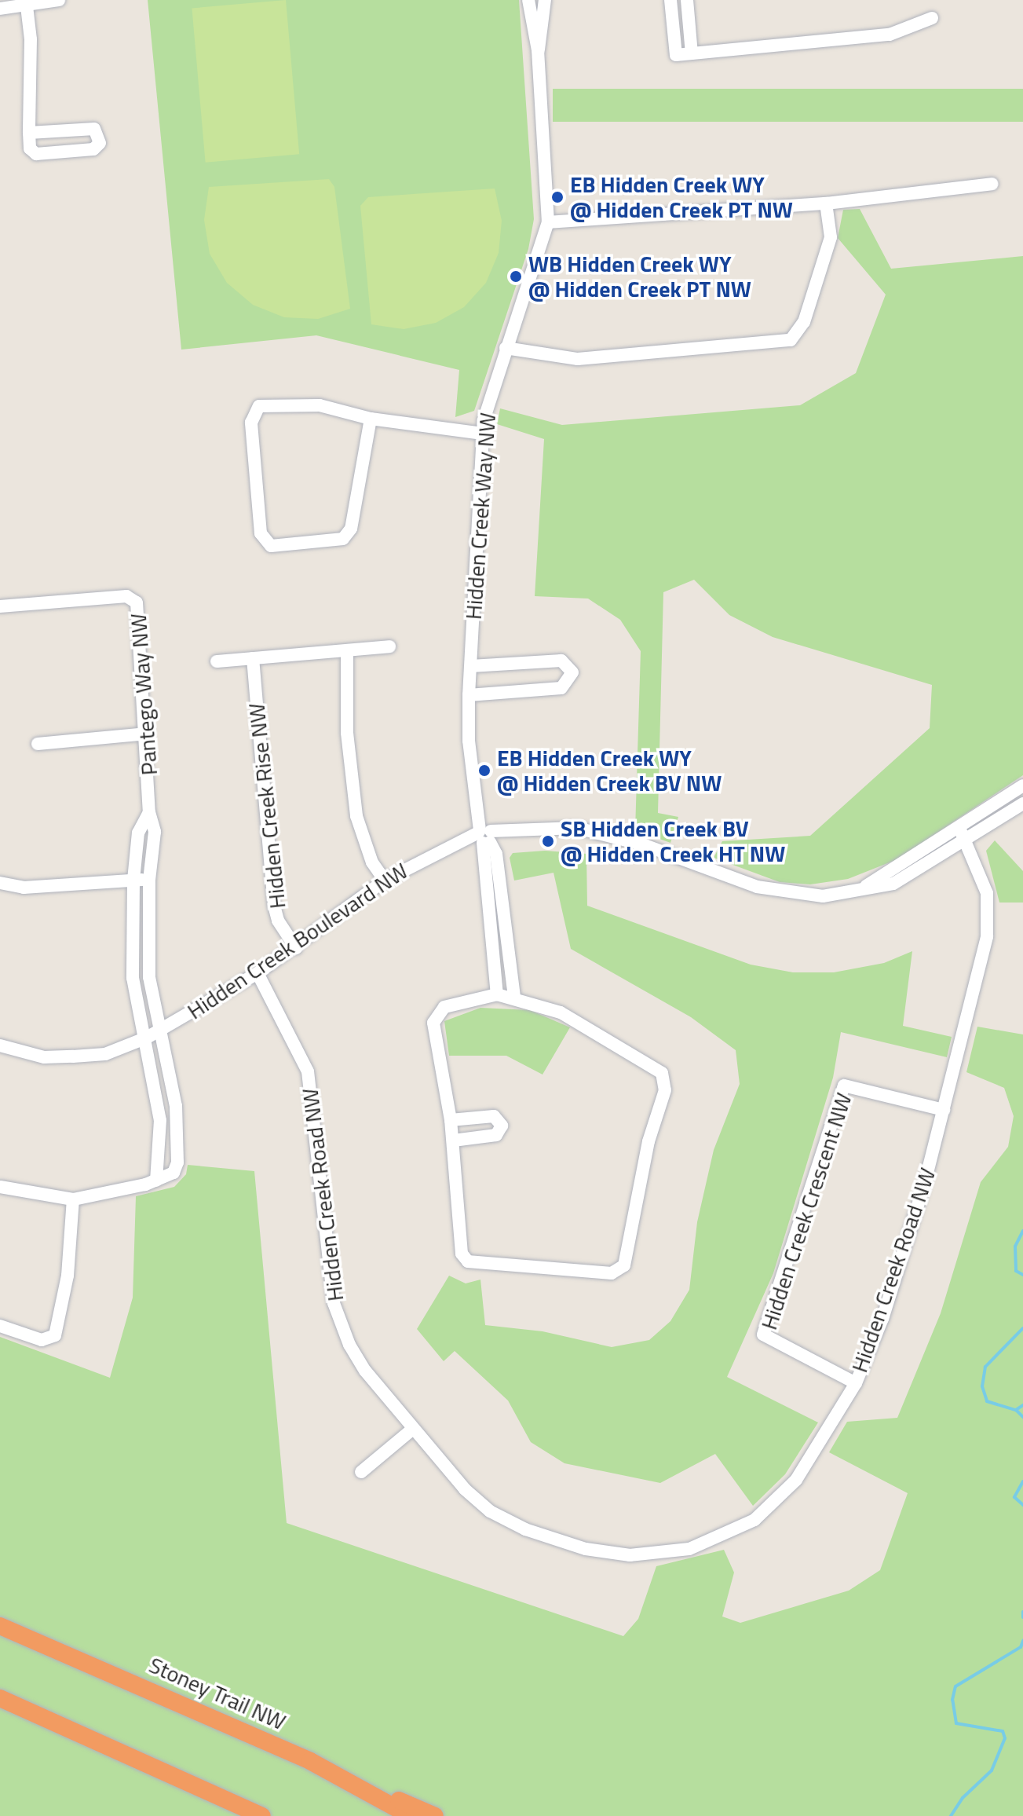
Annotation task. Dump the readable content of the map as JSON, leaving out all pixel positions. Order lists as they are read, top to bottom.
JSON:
{
  "streets": {
    "highway": ["Stoney Trail NW"],
    "street": [
      "Hidden Creek Way NW",
      "Pantego Way NW",
      "Hidden Creek Rise NW",
      "Hidden Creek Boulevard NW",
      "Hidden Creek Road NW",
      "Hidden Creek Crescent NW"
    ]
  },
  "crossings": [
    ["Hidden Creek Way NW", "Hidden Creek Boulevard NW"],
    ["Pantego Way NW", "Hidden Creek Boulevard NW"],
    ["Hidden Creek Rise NW", "Hidden Creek Boulevard NW"],
    ["Hidden Creek Boulevard NW", "Hidden Creek Road NW"],
    ["Hidden Creek Road NW", "Hidden Creek Crescent NW"]
  ],
  "places": [
    "EB Hidden Creek WY @ Hidden Creek PT NW",
    "WB Hidden Creek WY @ Hidden Creek PT NW",
    "EB Hidden Creek WY @ Hidden Creek BV NW",
    "SB Hidden Creek BV @ Hidden Creek HT NW"
  ]
}
